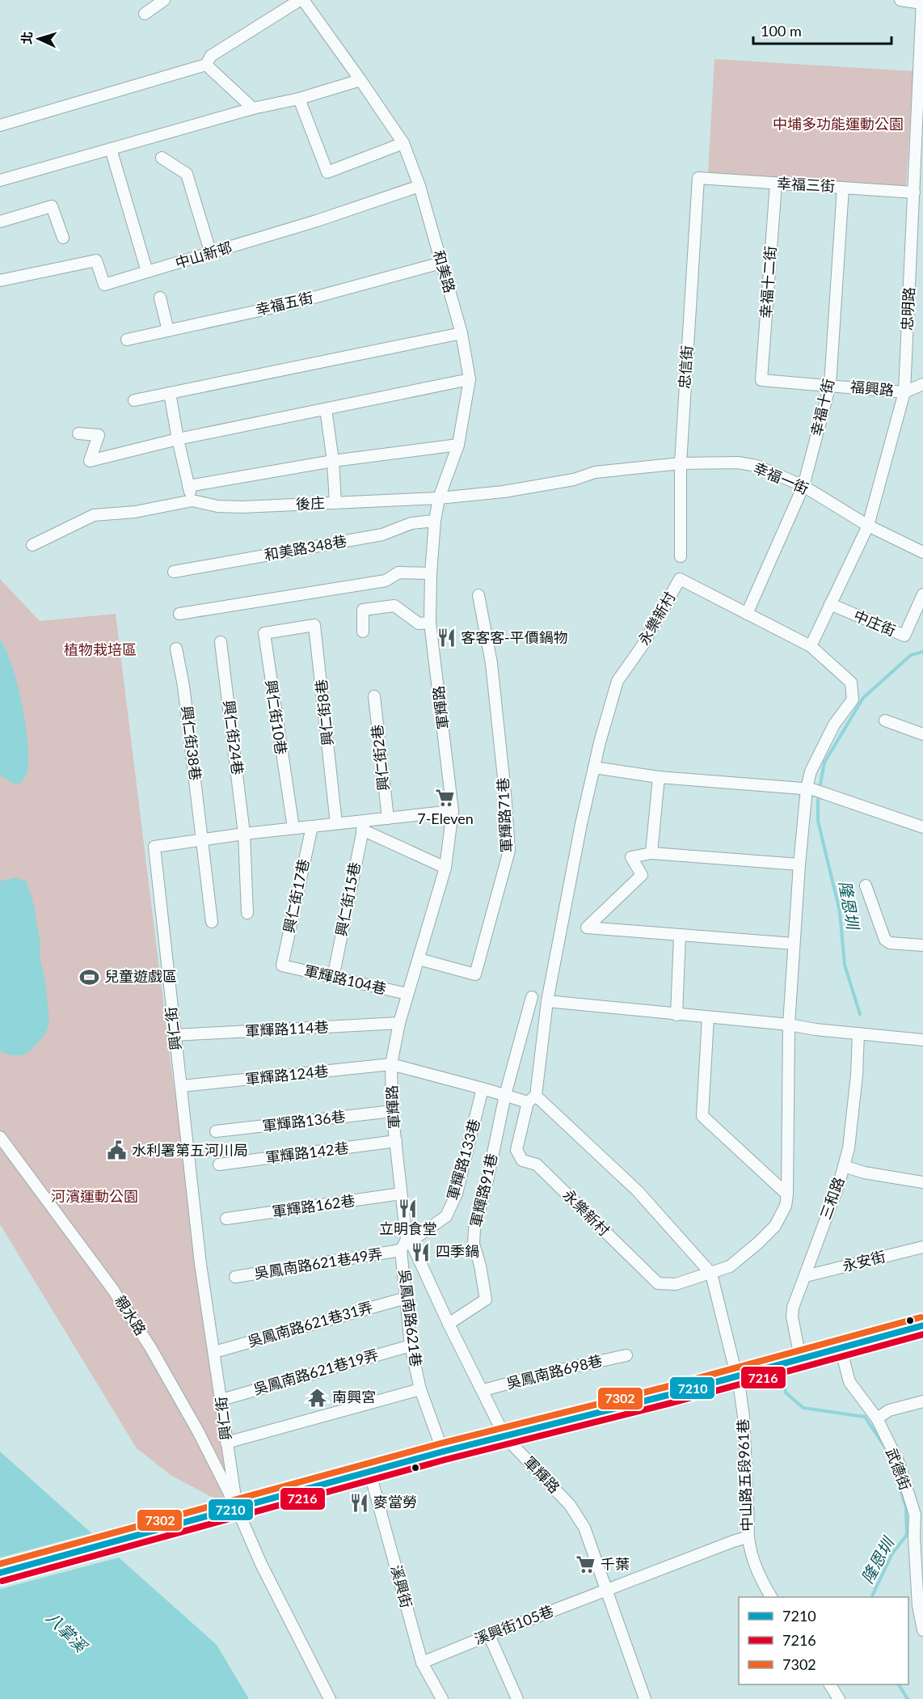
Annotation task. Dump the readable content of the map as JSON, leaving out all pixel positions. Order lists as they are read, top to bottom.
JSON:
{
  "streets": {
    "street": [
      "幸福三街",
      "中山新邨",
      "和美路",
      "幸福十二街",
      "幸福五街",
      "忠明路",
      "忠信街",
      "福興路",
      "幸福十街",
      "幸福一街",
      "後庄",
      "和美路348巷",
      "永樂新村",
      "中庄街",
      "軍輝路",
      "興仁街8巷",
      "興仁街10巷",
      "興仁街24巷",
      "興仁街38巷",
      "興仁街2巷",
      "軍輝路71巷",
      "興仁街17巷",
      "興仁街15巷",
      "軍輝路104巷",
      "興仁街",
      "軍輝路114巷",
      "軍輝路124巷",
      "軍輝路136巷",
      "軍輝路142巷",
      "軍輝路133巷",
      "軍輝路91巷",
      "三和路",
      "軍輝路162巷",
      "永安街",
      "吳鳳南路621巷49弄",
      "親水路",
      "吳鳳南路621巷",
      "吳鳳南路621巷31弄",
      "吳鳳南路621巷19弄",
      "吳鳳南路698巷",
      "武德街",
      "中山路五段961巷",
      "溪興街",
      "溪興街105巷"
    ]
  },
  "crossings": [
    ["幸福三街", "幸福十二街"],
    ["幸福三街", "忠明路"],
    ["幸福三街", "忠信街"],
    ["幸福三街", "幸福十街"],
    ["中山新邨", "和美路"],
    ["和美路", "幸福五街"],
    ["和美路", "後庄"],
    ["和美路", "和美路348巷"],
    ["和美路", "軍輝路"],
    ["幸福十二街", "福興路"],
    ["忠明路", "福興路"],
    ["忠明路", "幸福一街"],
    ["忠信街", "幸福一街"],
    ["福興路", "幸福十街"],
    ["幸福十街", "幸福一街"],
    ["幸福十街", "永樂新村"],
    ["幸福一街", "後庄"],
    ["軍輝路", "軍輝路71巷"],
    ["軍輝路", "軍輝路104巷"],
    ["軍輝路", "興仁街"],
    ["軍輝路", "軍輝路114巷"],
    ["軍輝路", "軍輝路124巷"],
    ["軍輝路", "軍輝路136巷"],
    ["軍輝路", "軍輝路142巷"],
    ["軍輝路", "軍輝路133巷"],
    ["軍輝路", "軍輝路91巷"],
    ["軍輝路", "軍輝路162巷"],
    ["軍輝路", "吳鳳南路621巷"],
    ["軍輝路", "吳鳳南路698巷"],
    ["軍輝路", "溪興街105巷"],
    ["興仁街8巷", "興仁街10巷"],
    ["興仁街8巷", "興仁街"],
    ["興仁街10巷", "興仁街"],
    ["興仁街24巷", "興仁街"],
    ["興仁街38巷", "興仁街"],
    ["興仁街2巷", "興仁街"],
    ["興仁街17巷", "軍輝路104巷"],
    ["興仁街17巷", "興仁街"],
    ["興仁街15巷", "軍輝路104巷"],
    ["興仁街15巷", "興仁街"],
    ["興仁街", "軍輝路114巷"],
    ["興仁街", "軍輝路124巷"],
    ["興仁街", "親水路"],
    ["興仁街", "吳鳳南路621巷31弄"],
    ["興仁街", "吳鳳南路621巷19弄"],
    ["軍輝路133巷", "吳鳳南路621巷"],
    ["三和路", "永安街"],
    ["吳鳳南路621巷49弄", "吳鳳南路621巷"],
    ["吳鳳南路621巷", "吳鳳南路621巷31弄"],
    ["吳鳳南路621巷", "吳鳳南路621巷19弄"],
    ["溪興街", "溪興街105巷"]
  ],
  "water": ["隆恩圳", "八掌溪"],
  "parks": ["中埔多功能運動公園", "植物栽培區", "河濱運動公園"],
  "places": {
    "restaurant": [
      "客客客-平價鍋物",
      "立明食堂",
      "四季鍋",
      "麥當勞"
    ],
    "supermarket": ["7-Eleven", "千葉"],
    "sports": ["兒童遊戲區"],
    "public building": ["水利署第五河川局"],
    "temple": ["南興宮"]
  },
  "lines": ["transit line 7302", "transit line 7210", "transit line 7216"],
  "legend": ["7210", "7216", "7302"],
  "scale_bar": "100 m",
  "north": "left"
}
